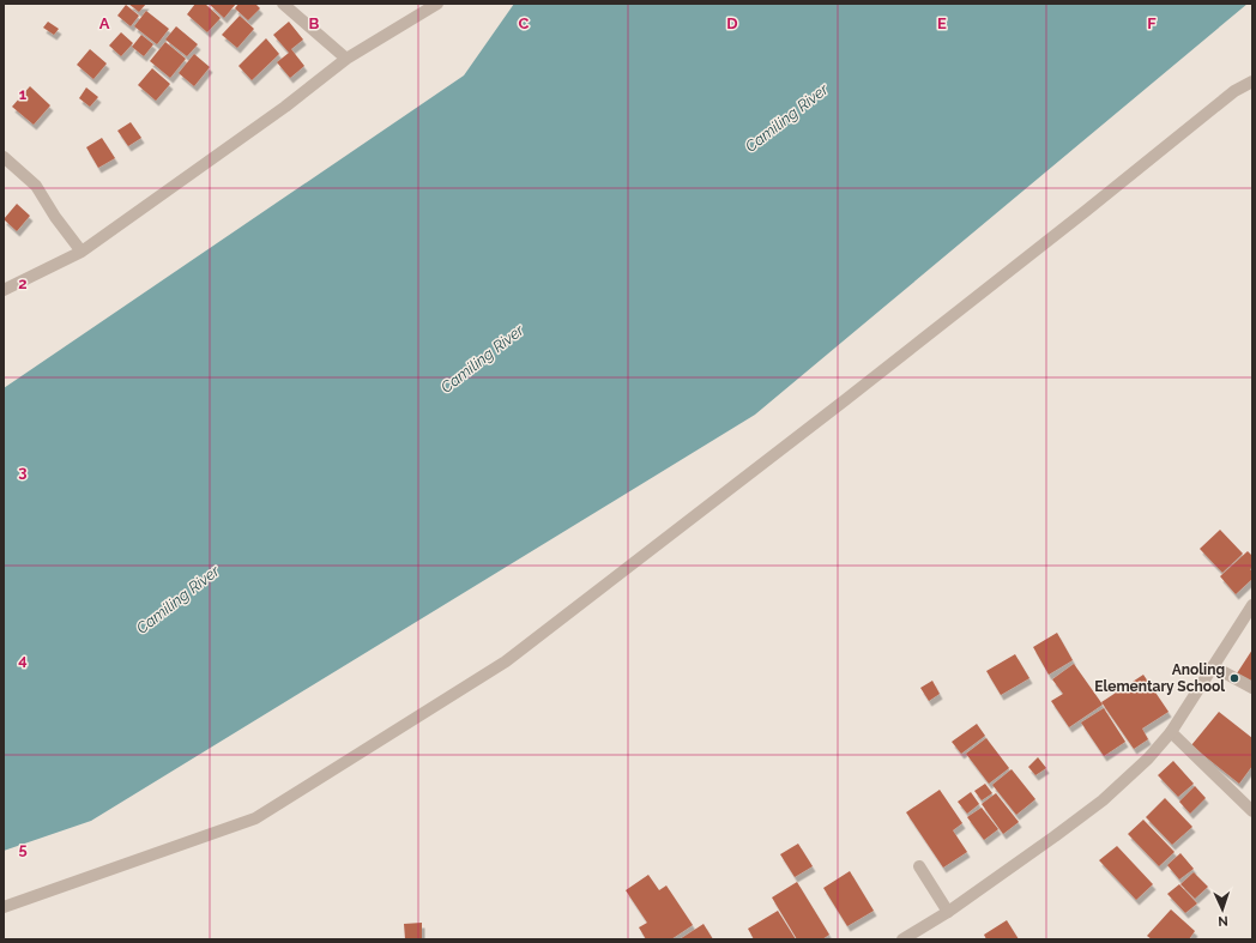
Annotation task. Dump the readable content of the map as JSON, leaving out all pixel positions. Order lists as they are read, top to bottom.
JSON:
{
  "water": ["Camiling River"],
  "places": ["Anoling Elementary School"],
  "north": "bottom",
  "grid": {
    "columns": [
      "A",
      "B",
      "C",
      "D",
      "E",
      "F"
    ],
    "rows": [
      "1",
      "2",
      "3",
      "4",
      "5"
    ]
  }
}
